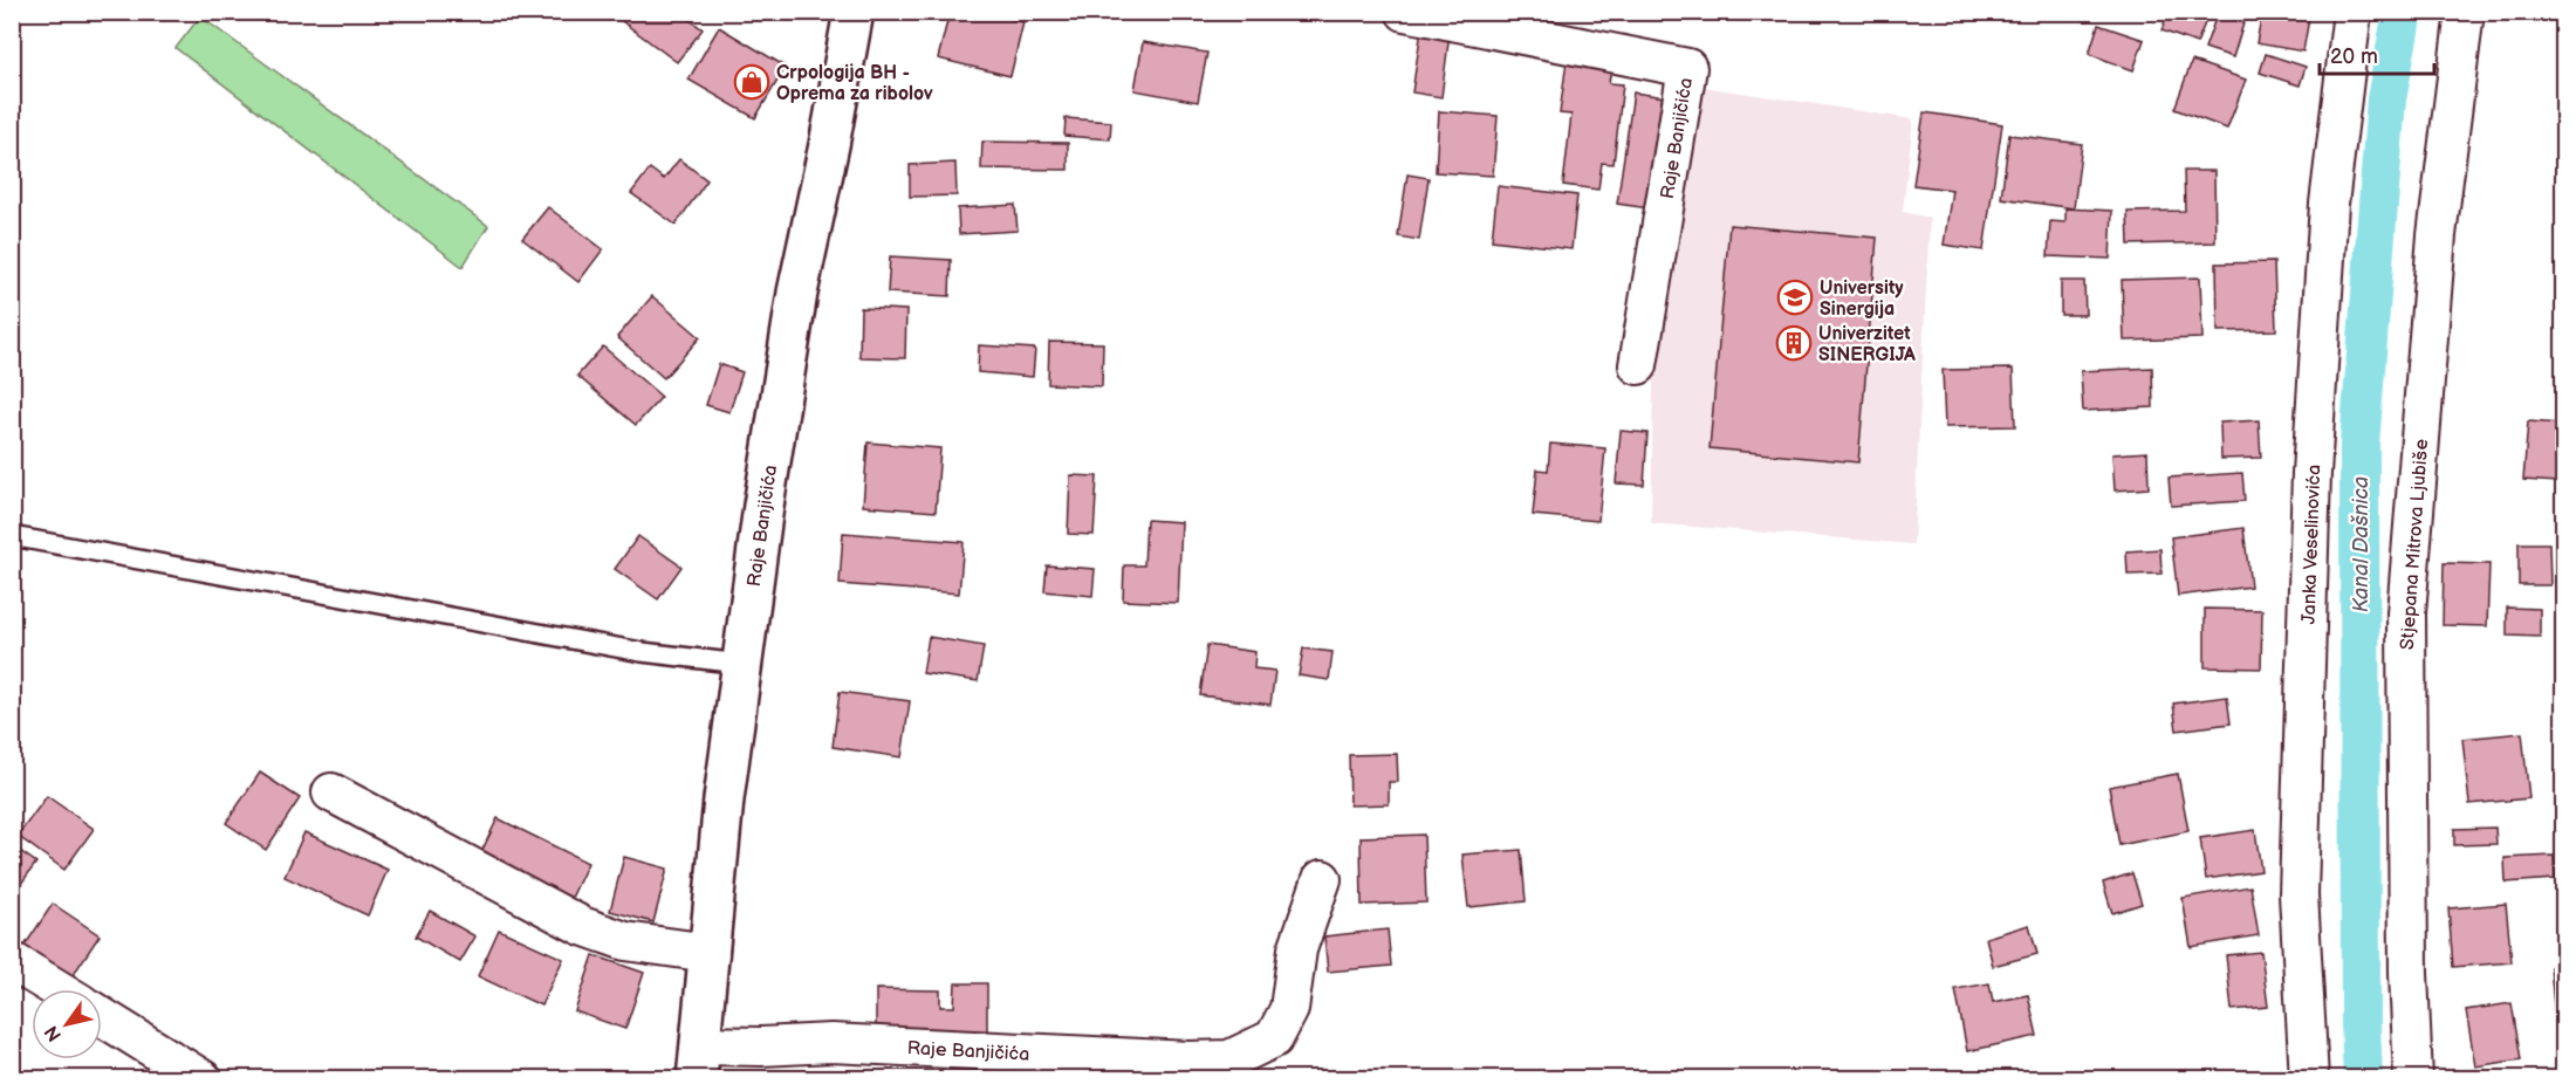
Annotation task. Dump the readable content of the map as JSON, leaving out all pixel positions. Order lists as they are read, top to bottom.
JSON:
{
  "streets": {
    "main road": ["Raje Banjičića"],
    "street": ["Janka Veselinovića", "Stjepana Mitrova Ljubiše"]
  },
  "water": ["Kanal Dašnica"],
  "places": {
    "shop": ["Crpologija BH - Oprema za ribolov"],
    "school or university": ["University Sinergija"],
    "building": ["Univerzitet SINERGIJA"]
  },
  "scale_bar": "20 m",
  "north": "bottom left"
}
